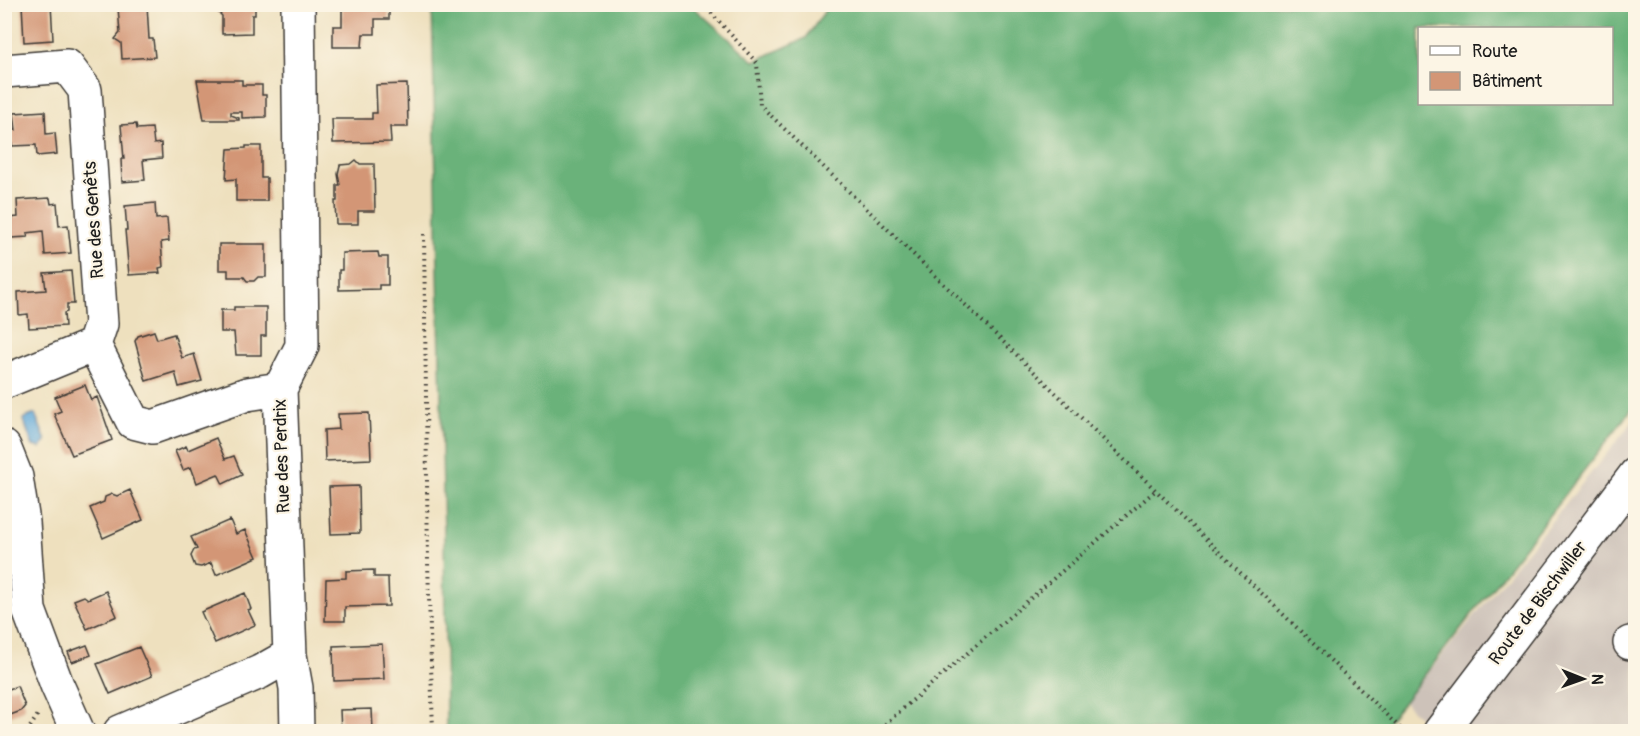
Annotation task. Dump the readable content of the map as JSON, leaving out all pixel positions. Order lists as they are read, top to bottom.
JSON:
{
  "streets": {
    "street": ["Rue des Genêts", "Rue des Perdrix", "Route de Bischwiller"]
  },
  "legend": ["Route", "Bâtiment"],
  "north": "right"
}
